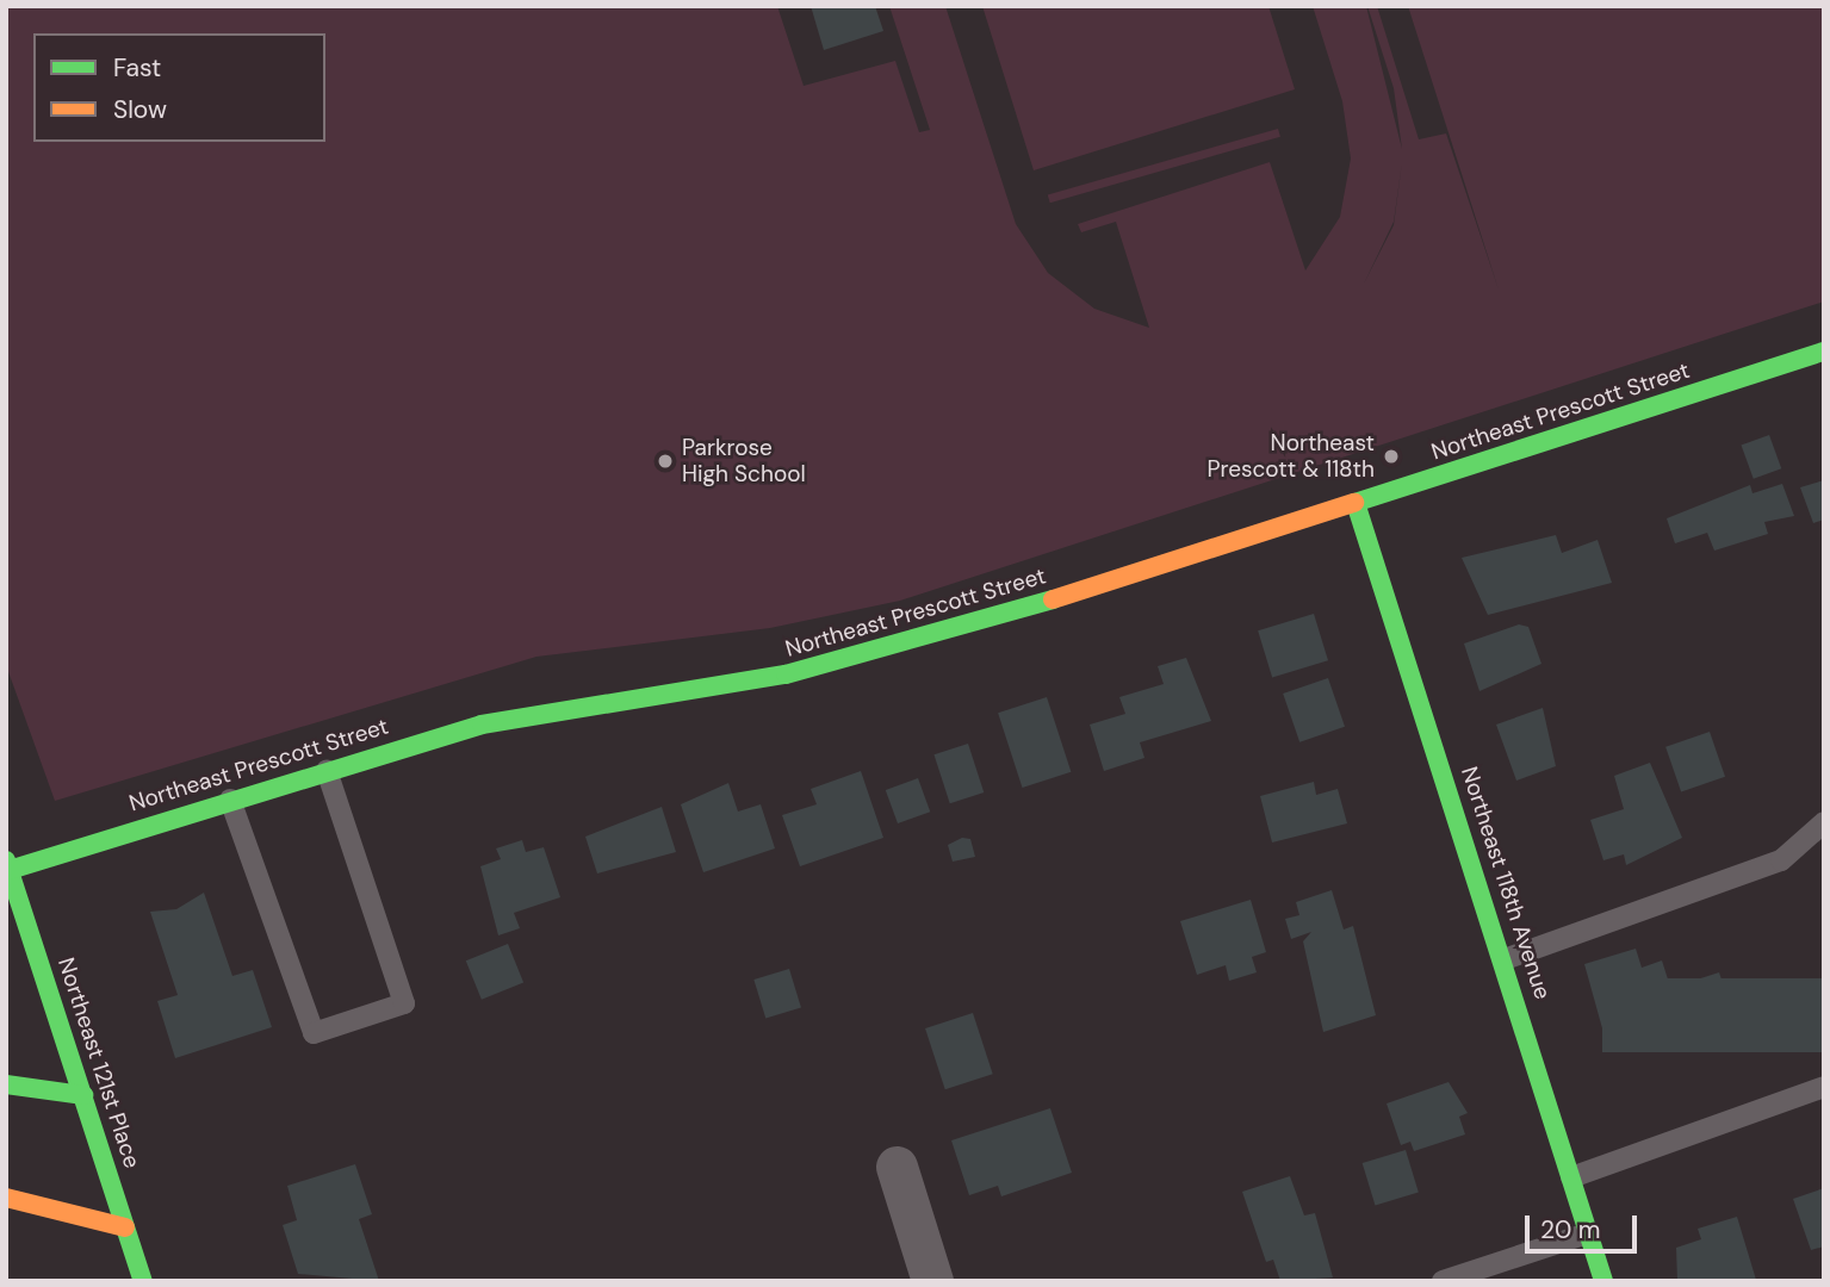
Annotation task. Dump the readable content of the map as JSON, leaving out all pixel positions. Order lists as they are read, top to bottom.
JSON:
{
  "streets": {
    "street": ["Northeast Prescott Street", "Northeast 118th Avenue", "Northeast 121st Place"]
  },
  "crossings": [
    ["Northeast Prescott Street", "Northeast 118th Avenue"],
    ["Northeast Prescott Street", "Northeast 121st Place"]
  ],
  "places": ["Northeast Prescott & 118th", "Parkrose High School"],
  "legend": ["Fast", "Slow"],
  "scale_bar": "20 m"
}
